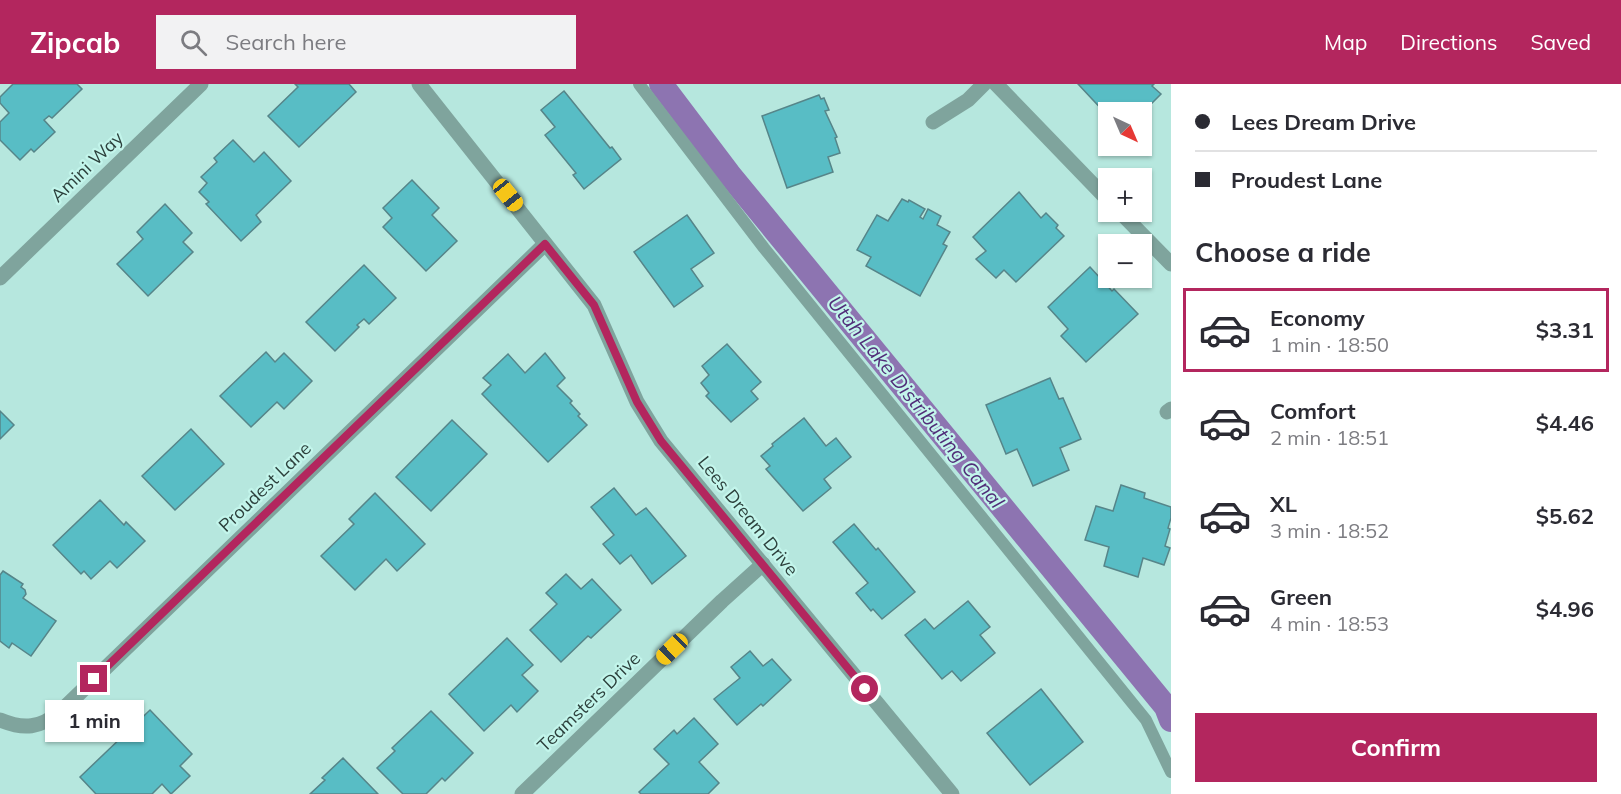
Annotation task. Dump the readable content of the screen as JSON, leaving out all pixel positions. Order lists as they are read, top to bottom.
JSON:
{
  "streets": {
    "street": [
      "Amini Way",
      "Proudest Lane",
      "Lees Dream Drive",
      "Teamsters Drive"
    ]
  },
  "crossings": [
    ["Proudest Lane", "Lees Dream Drive"],
    ["Lees Dream Drive", "Teamsters Drive"]
  ],
  "water": ["Utah Lake Distributing Canal"],
  "north": "bottom right",
  "page": {
    "header": "Zipcab",
    "search": "Search here",
    "nav": ["Map", "Directions", "Saved"],
    "banner": ["Lees Dream Drive", "Proudest Lane"],
    "map_buttons": ["+", "−"],
    "heading": "Choose a ride",
    "list": [
      {
        "name": "Economy",
        "note": "1 min · 18:50",
        "value": "$3.31"
      },
      {
        "name": "Comfort",
        "note": "2 min · 18:51",
        "value": "$4.46"
      },
      {
        "name": "XL",
        "note": "3 min · 18:52",
        "value": "$5.62"
      },
      {
        "name": "Green",
        "note": "4 min · 18:53",
        "value": "$4.96"
      }
    ],
    "bubble": "1 min",
    "buttons": "Confirm"
  }
}
